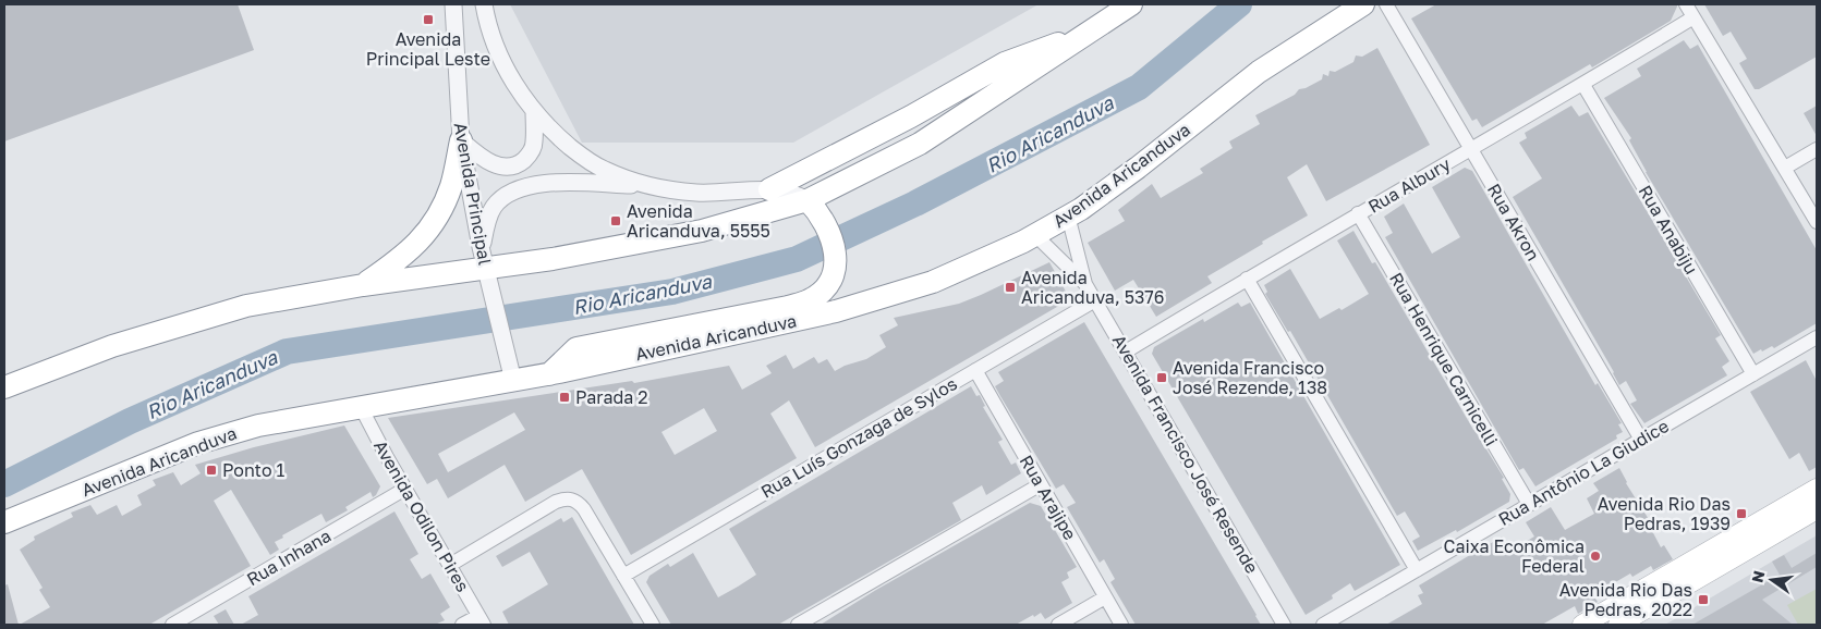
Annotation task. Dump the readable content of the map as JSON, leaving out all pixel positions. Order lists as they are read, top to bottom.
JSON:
{
  "streets": {
    "highway": ["Avenida Aricanduva"],
    "street": [
      "Rua Albury",
      "Avenida Principal",
      "Rua Akron",
      "Rua Anabiju",
      "Rua Henrique Carnicelli",
      "Rua Luís Gonzaga de Sylos",
      "Avenida Francisco José Resende",
      "Rua Antônio La Giudice",
      "Rua Arajipe",
      "Avenida Odilon Pires",
      "Rua Inhana"
    ]
  },
  "crossings": [
    ["Avenida Aricanduva", "Avenida Principal"],
    ["Avenida Aricanduva", "Avenida Francisco José Resende"],
    ["Avenida Aricanduva", "Avenida Odilon Pires"],
    ["Rua Albury", "Rua Akron"],
    ["Rua Albury", "Rua Anabiju"],
    ["Rua Albury", "Rua Henrique Carnicelli"],
    ["Rua Albury", "Avenida Francisco José Resende"],
    ["Rua Akron", "Rua Antônio La Giudice"],
    ["Rua Anabiju", "Rua Antônio La Giudice"],
    ["Rua Henrique Carnicelli", "Rua Antônio La Giudice"],
    ["Rua Luís Gonzaga de Sylos", "Avenida Francisco José Resende"],
    ["Rua Luís Gonzaga de Sylos", "Rua Arajipe"],
    ["Avenida Odilon Pires", "Rua Inhana"]
  ],
  "water": ["Rio Aricanduva"],
  "places": {
    "transit": [
      "Avenida Principal Leste",
      "Avenida Aricanduva, 5555",
      "Avenida Aricanduva, 5376",
      "Avenida Francisco José Rezende, 138",
      "Parada 2",
      "Ponto 1",
      "Avenida Rio Das Pedras, 1939",
      "Avenida Rio Das Pedras, 2022"
    ],
    "other": ["Caixa Econômica Federal"]
  },
  "north": "left"
}
